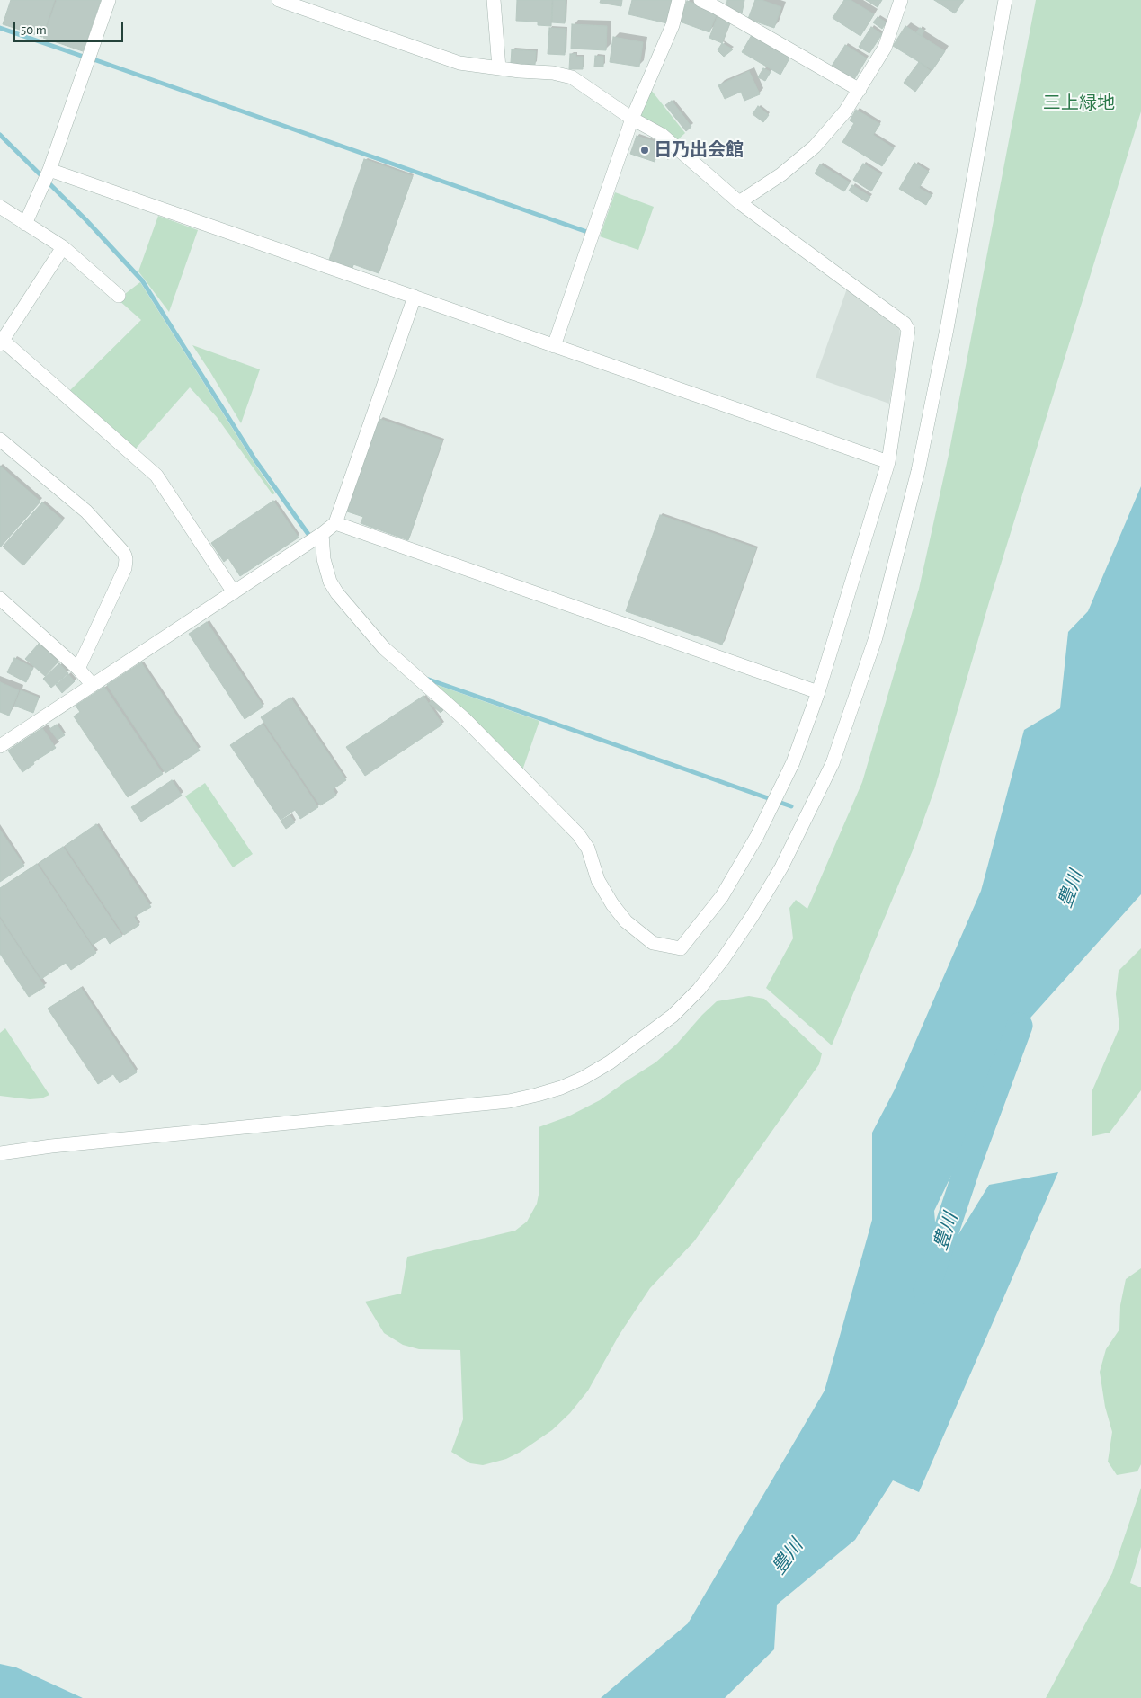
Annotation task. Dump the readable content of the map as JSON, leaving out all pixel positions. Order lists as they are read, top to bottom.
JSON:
{
  "water": ["豊川"],
  "parks": ["三上緑地"],
  "places": ["日乃出会館"],
  "scale_bar": "50 m"
}
